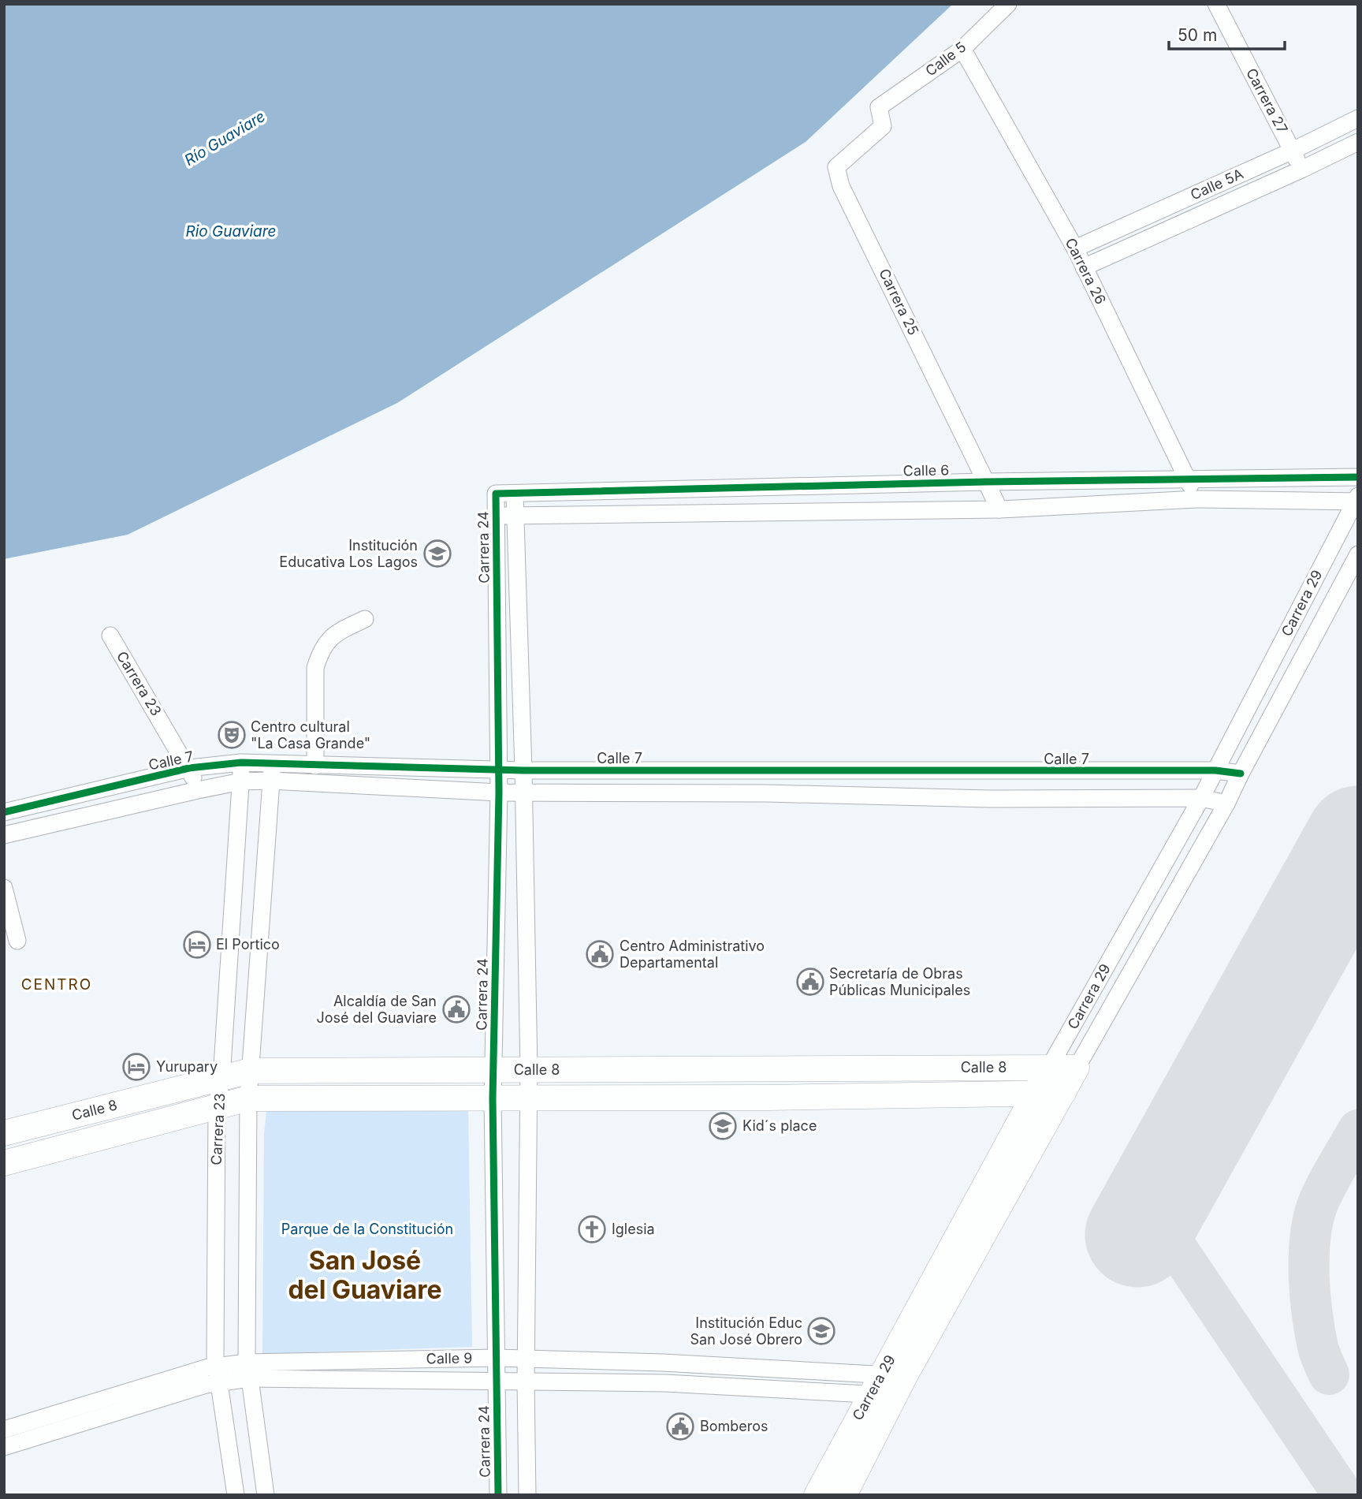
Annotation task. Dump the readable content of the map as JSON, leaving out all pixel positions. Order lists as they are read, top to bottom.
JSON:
{
  "streets": {
    "main road": ["Carrera 29", "Calle 8"],
    "street": [
      "Calle 5",
      "Carrera 27",
      "Calle 5A",
      "Carrera 26",
      "Carrera 25",
      "Calle 6",
      "Carrera 24",
      "Carrera 23",
      "Calle 7",
      "Calle 9"
    ]
  },
  "crossings": [
    ["Calle 5", "Carrera 26"],
    ["Calle 5", "Carrera 25"],
    ["Carrera 27", "Calle 5A"],
    ["Calle 5A", "Carrera 26"],
    ["Carrera 26", "Calle 6"],
    ["Carrera 25", "Calle 6"],
    ["Calle 6", "Carrera 24"],
    ["Carrera 24", "Calle 7"],
    ["Carrera 24", "Calle 8"],
    ["Carrera 24", "Calle 9"],
    ["Carrera 29", "Calle 7"],
    ["Carrera 29", "Calle 8"],
    ["Carrera 29", "Calle 9"],
    ["Carrera 23", "Calle 7"],
    ["Carrera 23", "Calle 8"],
    ["Carrera 23", "Calle 9"]
  ],
  "districts": ["CENTRO", "San José del Guaviare"],
  "water": ["Río Guaviare", "Rio Guaviare"],
  "parks": ["Parque de la Constitución"],
  "places": {
    "school or university": ["Institución Educativa Los Lagos", "Kid´s place", "Institución Educ San José Obrero"],
    "theatre": ["Centro cultural \"La Casa Grande\""],
    "hotel": ["El Portico", "Yurupary"],
    "public building": [
      "Centro Administrativo Departamental",
      "Secretaría de Obras Públicas Municipales",
      "Alcaldía de San José del Guaviare",
      "Bomberos"
    ],
    "church": ["Iglesia"]
  },
  "scale_bar": "50 m"
}
